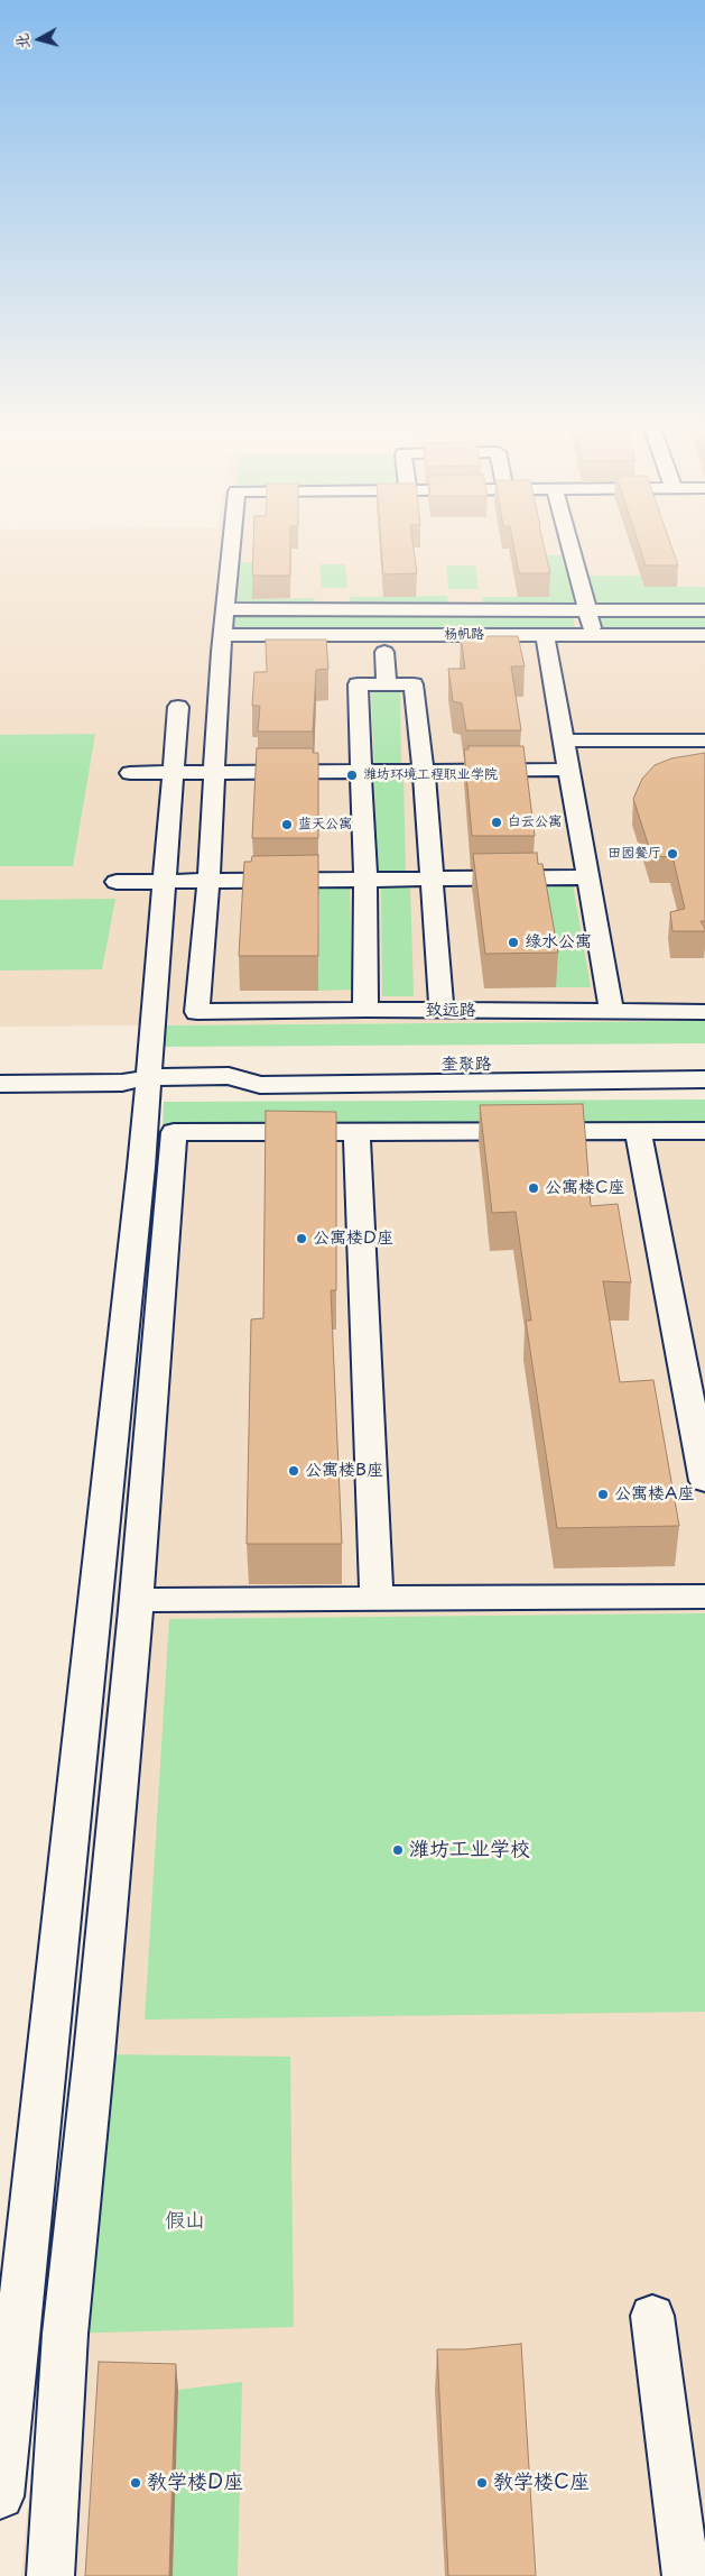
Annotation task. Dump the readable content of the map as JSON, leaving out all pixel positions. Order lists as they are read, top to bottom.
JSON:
{
  "streets": {
    "street": ["杨帆路", "致远路", "奎聚路"]
  },
  "parks": ["假山"],
  "places": [
    "潍坊环境工程职业学院",
    "白云公寓",
    "蓝天公寓",
    "田园餐厅",
    "绿水公寓",
    "公寓楼C座",
    "公寓楼D座",
    "公寓楼B座",
    "公寓楼A座",
    "潍坊工业学校",
    "教学楼D座",
    "教学楼C座"
  ],
  "north": "left"
}
